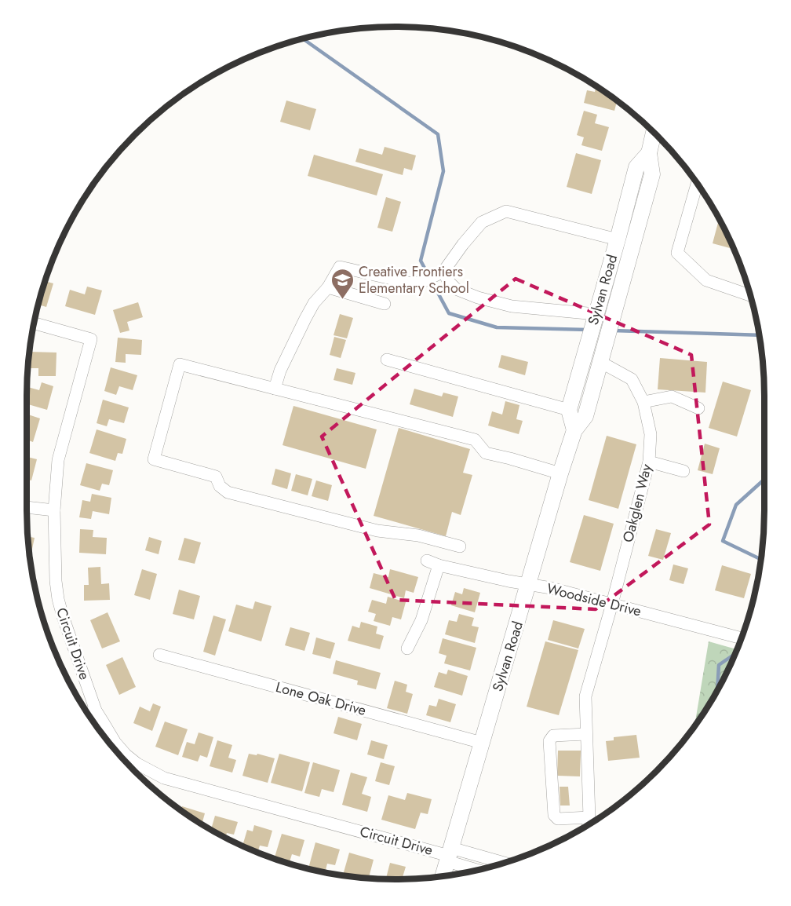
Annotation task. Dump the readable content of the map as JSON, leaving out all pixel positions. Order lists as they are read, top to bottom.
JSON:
{
  "streets": {
    "main road": ["Sylvan Road"],
    "street": [
      "Oakglen Way",
      "Woodside Drive",
      "Circuit Drive",
      "Lone Oak Drive"
    ]
  },
  "crossings": [
    ["Sylvan Road", "Oakglen Way"],
    ["Sylvan Road", "Woodside Drive"],
    ["Sylvan Road", "Circuit Drive"],
    ["Sylvan Road", "Lone Oak Drive"],
    ["Oakglen Way", "Woodside Drive"]
  ],
  "places": {
    "school or university": ["Creative Frontiers Elementary School"]
  }
}
